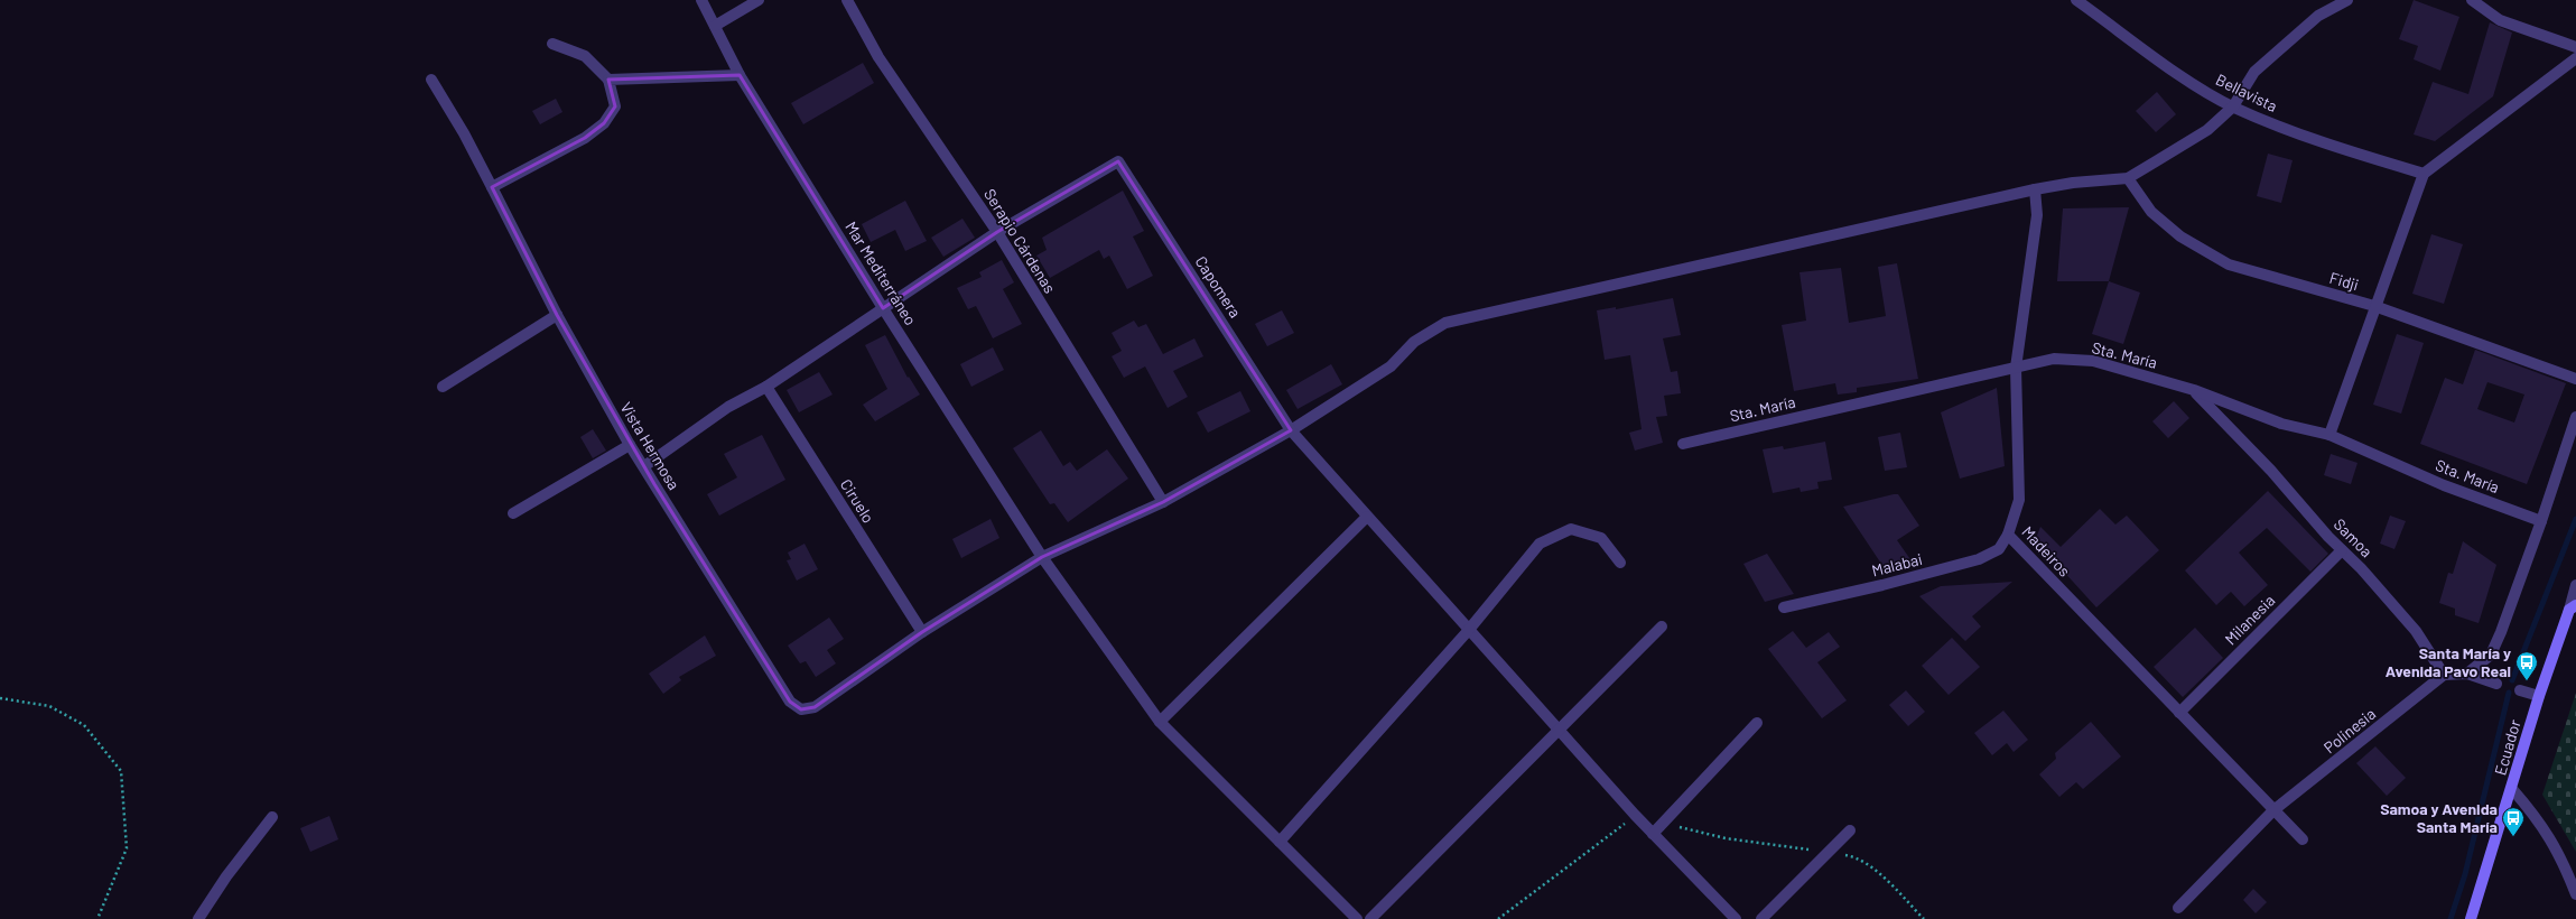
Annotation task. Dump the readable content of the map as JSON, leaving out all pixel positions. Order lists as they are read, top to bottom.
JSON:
{
  "streets": {
    "street": [
      "Bellavista",
      "Serapio Cárdenas",
      "Mar Mediterráneo",
      "Fidji",
      "Capomera",
      "Sta. María",
      "Vista Hermosa",
      "Ciruelo",
      "Samoa",
      "Madeiros",
      "Malabai",
      "Milanesia",
      "Polinesia",
      "Ecuador"
    ]
  },
  "crossings": [
    ["Serapio Cárdenas", "Capomera"],
    ["Sta. María", "Samoa"],
    ["Sta. María", "Madeiros"],
    ["Vista Hermosa", "Ciruelo"],
    ["Samoa", "Milanesia"],
    ["Samoa", "Polinesia"],
    ["Madeiros", "Malabai"],
    ["Madeiros", "Milanesia"],
    ["Madeiros", "Polinesia"]
  ],
  "places": {
    "bus stop": ["Santa María y Avenida Pavo Real", "Samoa y Avenida Santa María"]
  }
}
